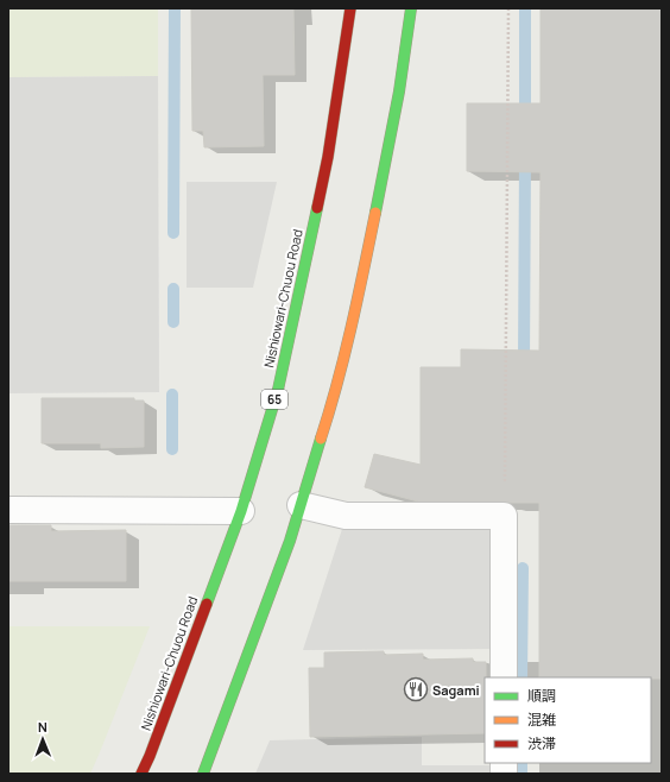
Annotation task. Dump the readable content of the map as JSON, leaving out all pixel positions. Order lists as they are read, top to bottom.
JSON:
{
  "streets": {
    "main road": ["Nishiowari-Chuou Road", "65"]
  },
  "places": {
    "restaurant": ["Sagami"]
  },
  "legend": ["順調", "混雑", "渋滞"],
  "north": "top"
}
